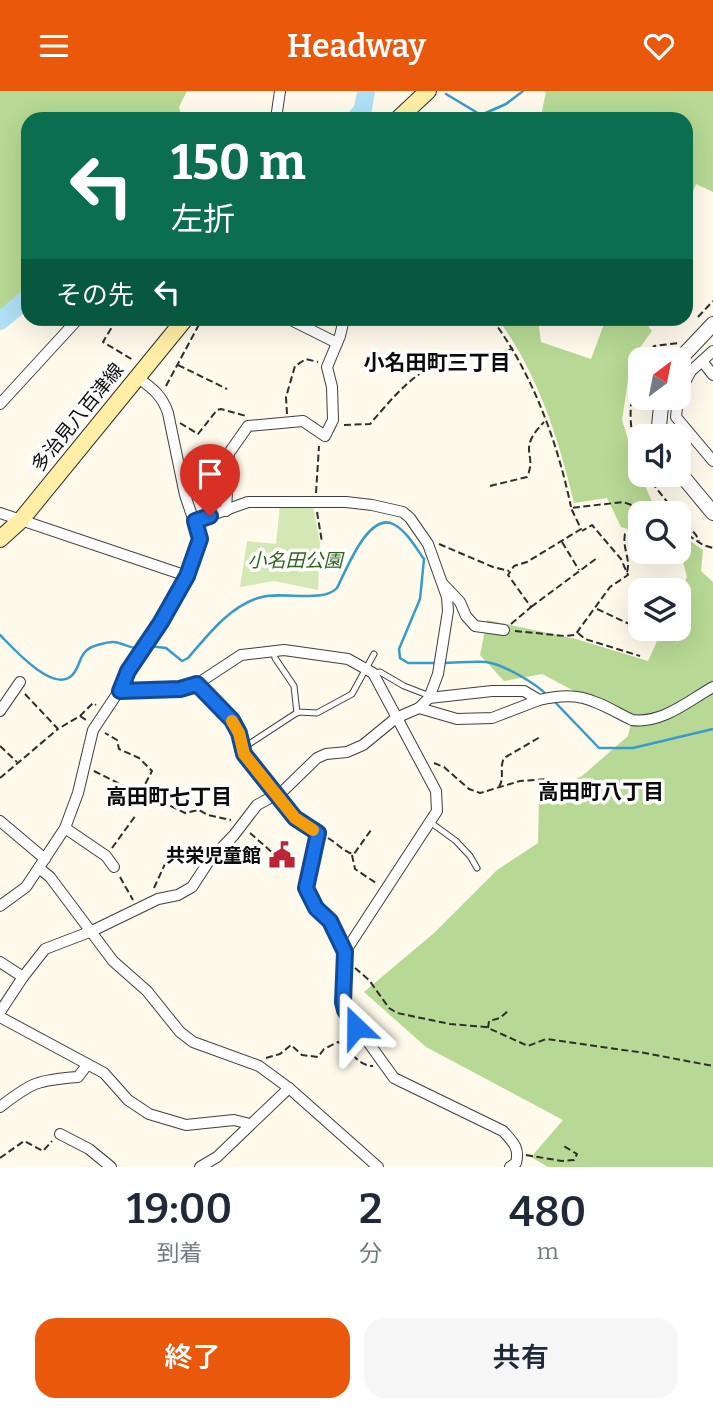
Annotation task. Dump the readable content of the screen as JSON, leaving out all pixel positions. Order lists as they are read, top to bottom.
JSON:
{
  "streets": {
    "main road": ["多治見八百津線"]
  },
  "districts": ["小名田町三丁目", "高田町八丁目", "高田町七丁目"],
  "parks": ["小名田公園"],
  "places": {
    "public building": ["共栄児童館"]
  },
  "north": "top right",
  "page": {
    "header": "Headway",
    "turn": ["150 m", "左折"],
    "then": "その先",
    "eta": [
      "19:00",
      "到着",
      "2",
      "分",
      "480",
      "m"
    ],
    "buttons": ["終了", "共有"]
  }
}
